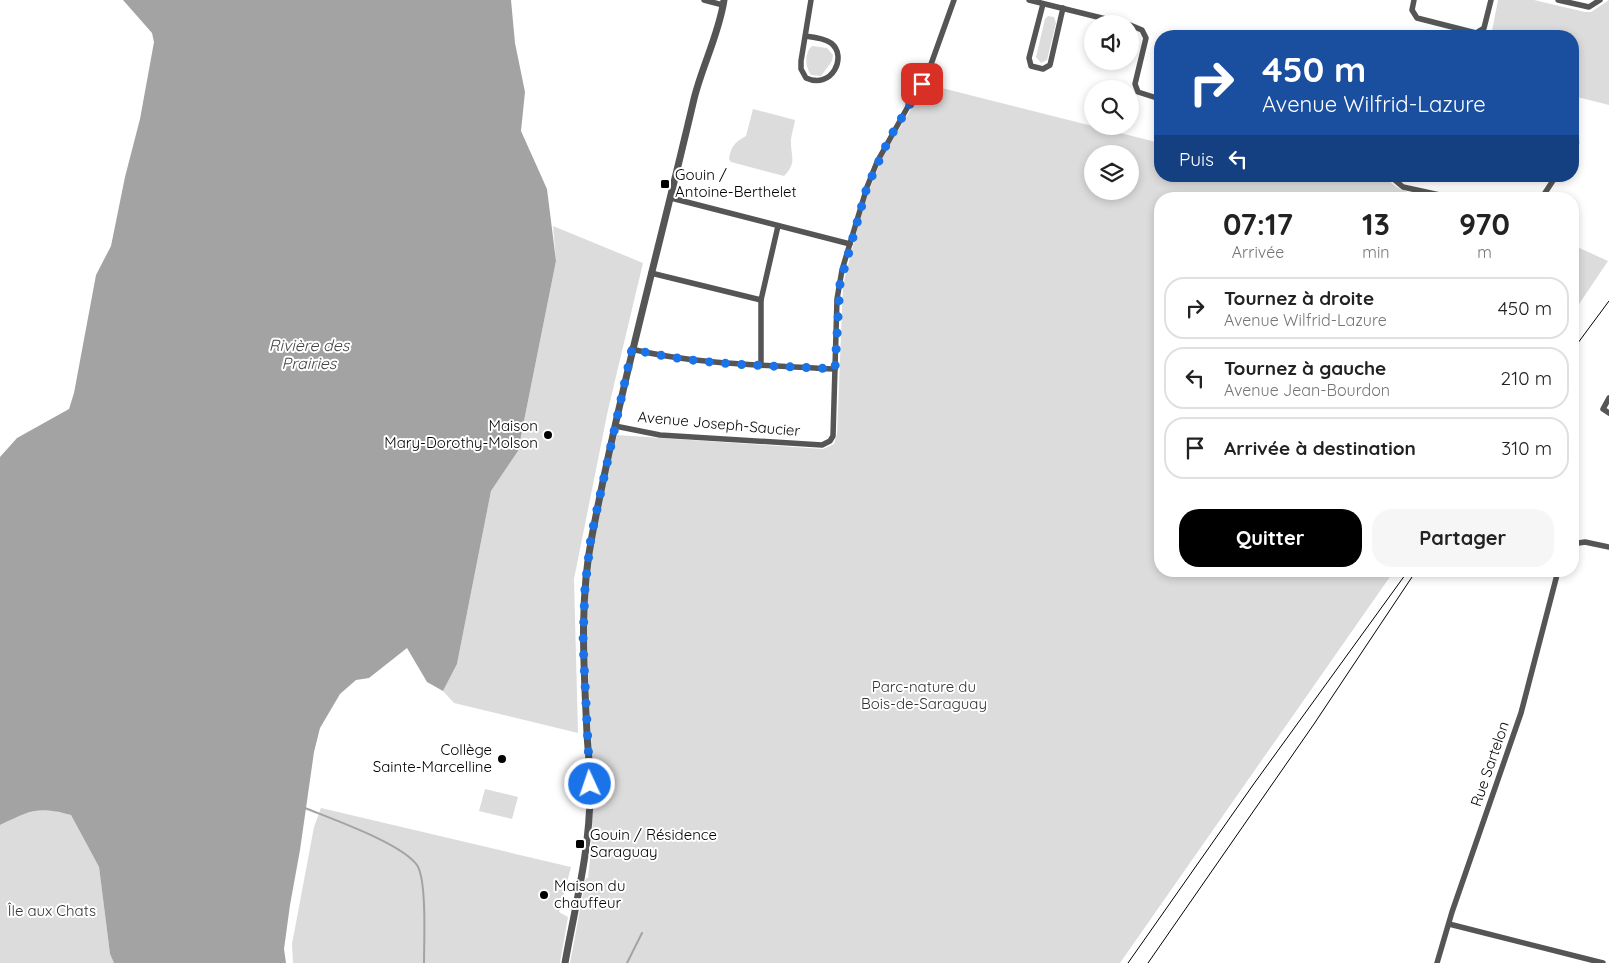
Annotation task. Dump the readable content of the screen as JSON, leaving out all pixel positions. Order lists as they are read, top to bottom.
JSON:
{
  "streets": {
    "street": ["Avenue Joseph-Saucier", "Rue Sartelon"]
  },
  "water": ["Rivière des Prairies"],
  "parks": ["Parc-nature du Bois-de-Saraguay", "Île aux Chats"],
  "places": {
    "transit": ["Gouin / Antoine-Berthelet", "Gouin / Résidence Saraguay"],
    "other": ["Maison Mary-Dorothy-Molson", "Collège Sainte-Marcelline", "Maison du chauffeur"]
  },
  "page": {
    "turn": ["450 m", "Avenue Wilfrid-Lazure"],
    "then": "Puis",
    "eta": [
      "07:17",
      "Arrivée",
      "13",
      "min",
      "970",
      "m"
    ],
    "list": [
      {
        "name": "Tournez à droite",
        "note": "Avenue Wilfrid-Lazure",
        "value": "450 m"
      },
      {
        "name": "Tournez à gauche",
        "note": "Avenue Jean-Bourdon",
        "value": "210 m"
      },
      {
        "name": "Arrivée à destination",
        "value": "310 m"
      }
    ],
    "buttons": ["Quitter", "Partager"]
  }
}
